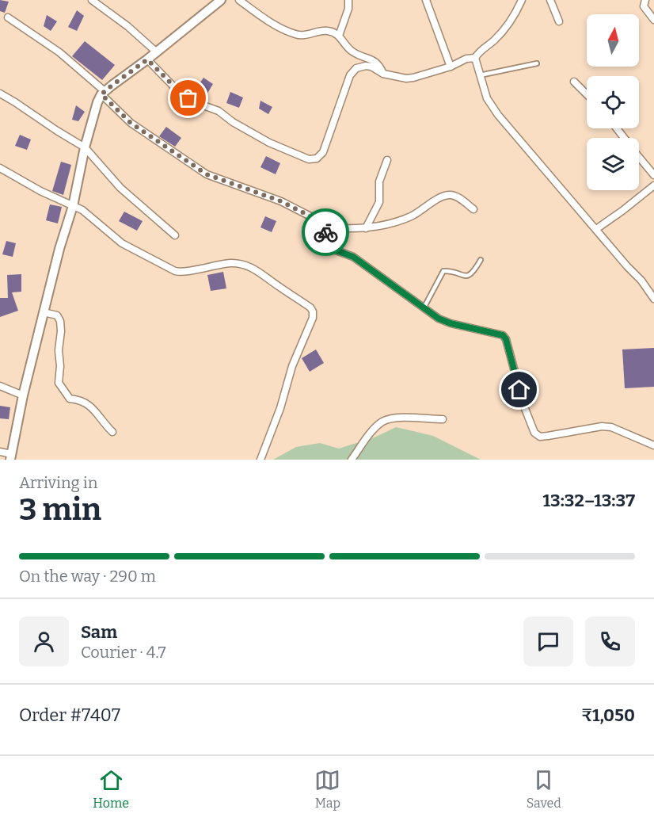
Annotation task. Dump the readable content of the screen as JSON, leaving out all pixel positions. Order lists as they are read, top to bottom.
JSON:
{
  "north": "top",
  "page": {
    "heading": ["3 min", "Arriving in", "13:32–13:37"],
    "panel": [
      "Sam",
      "Courier · 4.7",
      "Order #7407",
      "₹1,050"
    ],
    "bar": "On the way · 290 m",
    "tabs": ["Home", "Map", "Saved"]
  }
}
